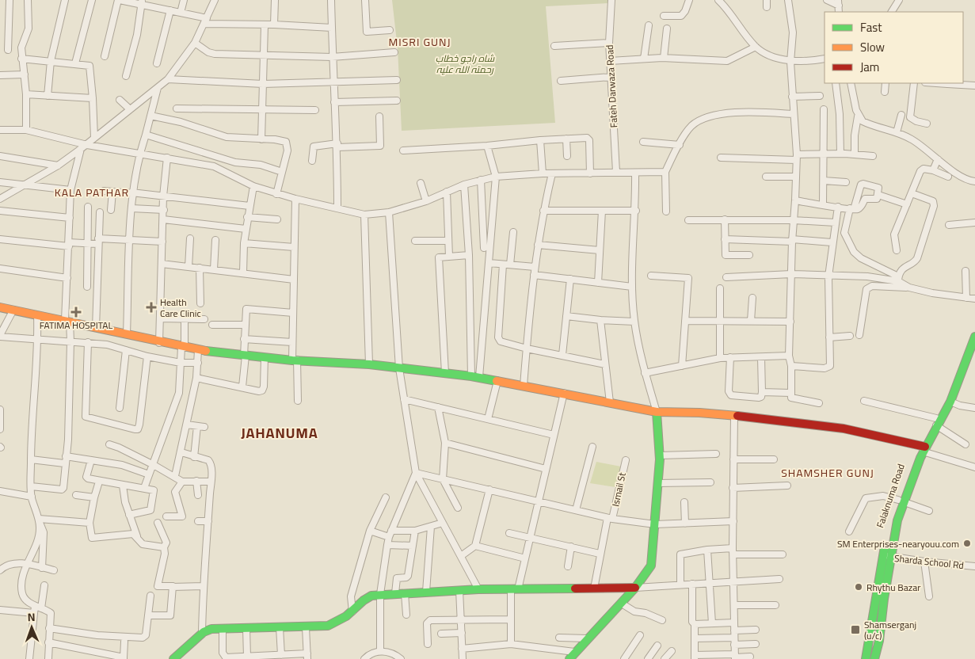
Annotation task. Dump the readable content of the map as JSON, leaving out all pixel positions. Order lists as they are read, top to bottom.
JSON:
{
  "streets": {
    "main road": ["Falaknuma Road"],
    "street": ["Fateh Darwaza Road", "Ismail St", "Sharda School Rd"]
  },
  "crossings": [
    ["Falaknuma Road", "Sharda School Rd"]
  ],
  "districts": [
    "MISRI GUNJ",
    "KALA PATHAR",
    "JAHANUMA",
    "SHAMSHER GUNJ"
  ],
  "parks": ["شاہ راجو خطاب رحمتہ اللہ علیہ"],
  "places": {
    "health": ["Health Care Clinic", "FATIMA HOSPITAL"],
    "other": ["SM Enterprises-nearyouu.com", "Rhythu Bazar"],
    "transit": ["Shamserganj (u/c)"]
  },
  "legend": ["Fast", "Slow", "Jam"],
  "north": "top"
}
